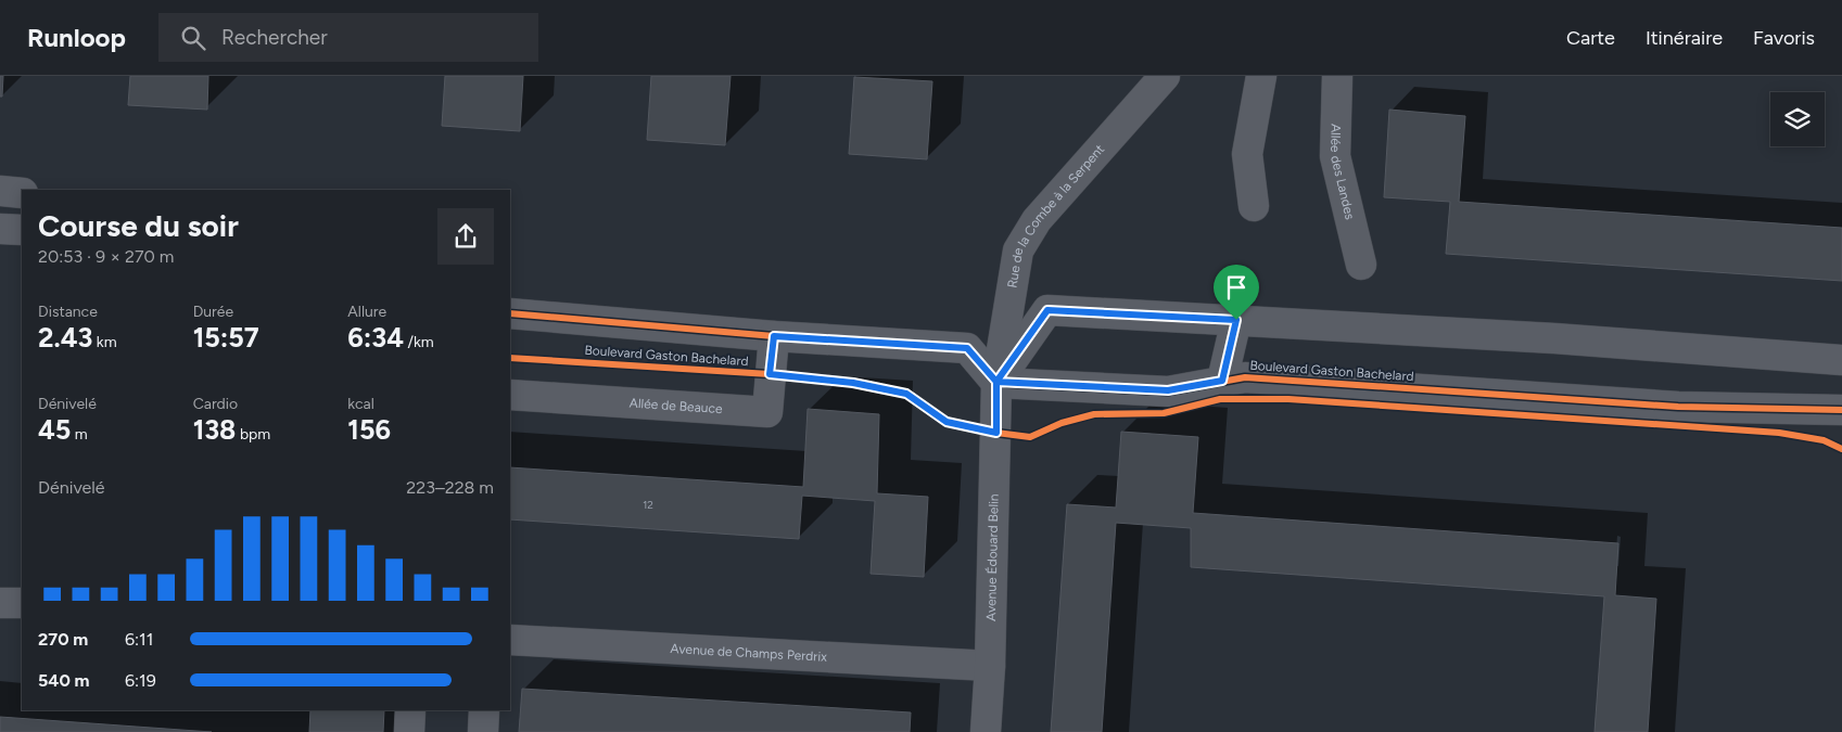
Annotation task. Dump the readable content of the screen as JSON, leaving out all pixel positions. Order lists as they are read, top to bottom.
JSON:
{
  "streets": {
    "street": [
      "Allée des Landes",
      "Rue de la Combe à la Serpent",
      "Boulevard Gaston Bachelard",
      "Allée de Beauce",
      "Avenue Édouard Belin",
      "Avenue de Champs Perdrix"
    ]
  },
  "crossings": [
    ["Rue de la Combe à la Serpent", "Boulevard Gaston Bachelard"],
    ["Rue de la Combe à la Serpent", "Avenue Édouard Belin"],
    ["Boulevard Gaston Bachelard", "Allée de Beauce"],
    ["Boulevard Gaston Bachelard", "Avenue Édouard Belin"],
    ["Avenue Édouard Belin", "Avenue de Champs Perdrix"]
  ],
  "house_numbers": ["12"],
  "page": {
    "header": "Runloop",
    "search": "Rechercher",
    "nav": ["Carte", "Itinéraire", "Favoris"],
    "heading": ["Course du soir", "20:53 · 9 × 270 m"],
    "stats": [
      ["Distance", "2.43 km"],
      ["Durée", "15:57"],
      ["Allure", "6:34 /km"],
      ["Dénivelé", "45 m"],
      ["Cardio", "138 bpm"],
      ["kcal", "156"]
    ],
    "chart": ["Dénivelé", "223–228 m"],
    "list": [
      {
        "name": "270 m",
        "note": "6:11"
      },
      {
        "name": "540 m",
        "note": "6:19"
      }
    ]
  }
}
